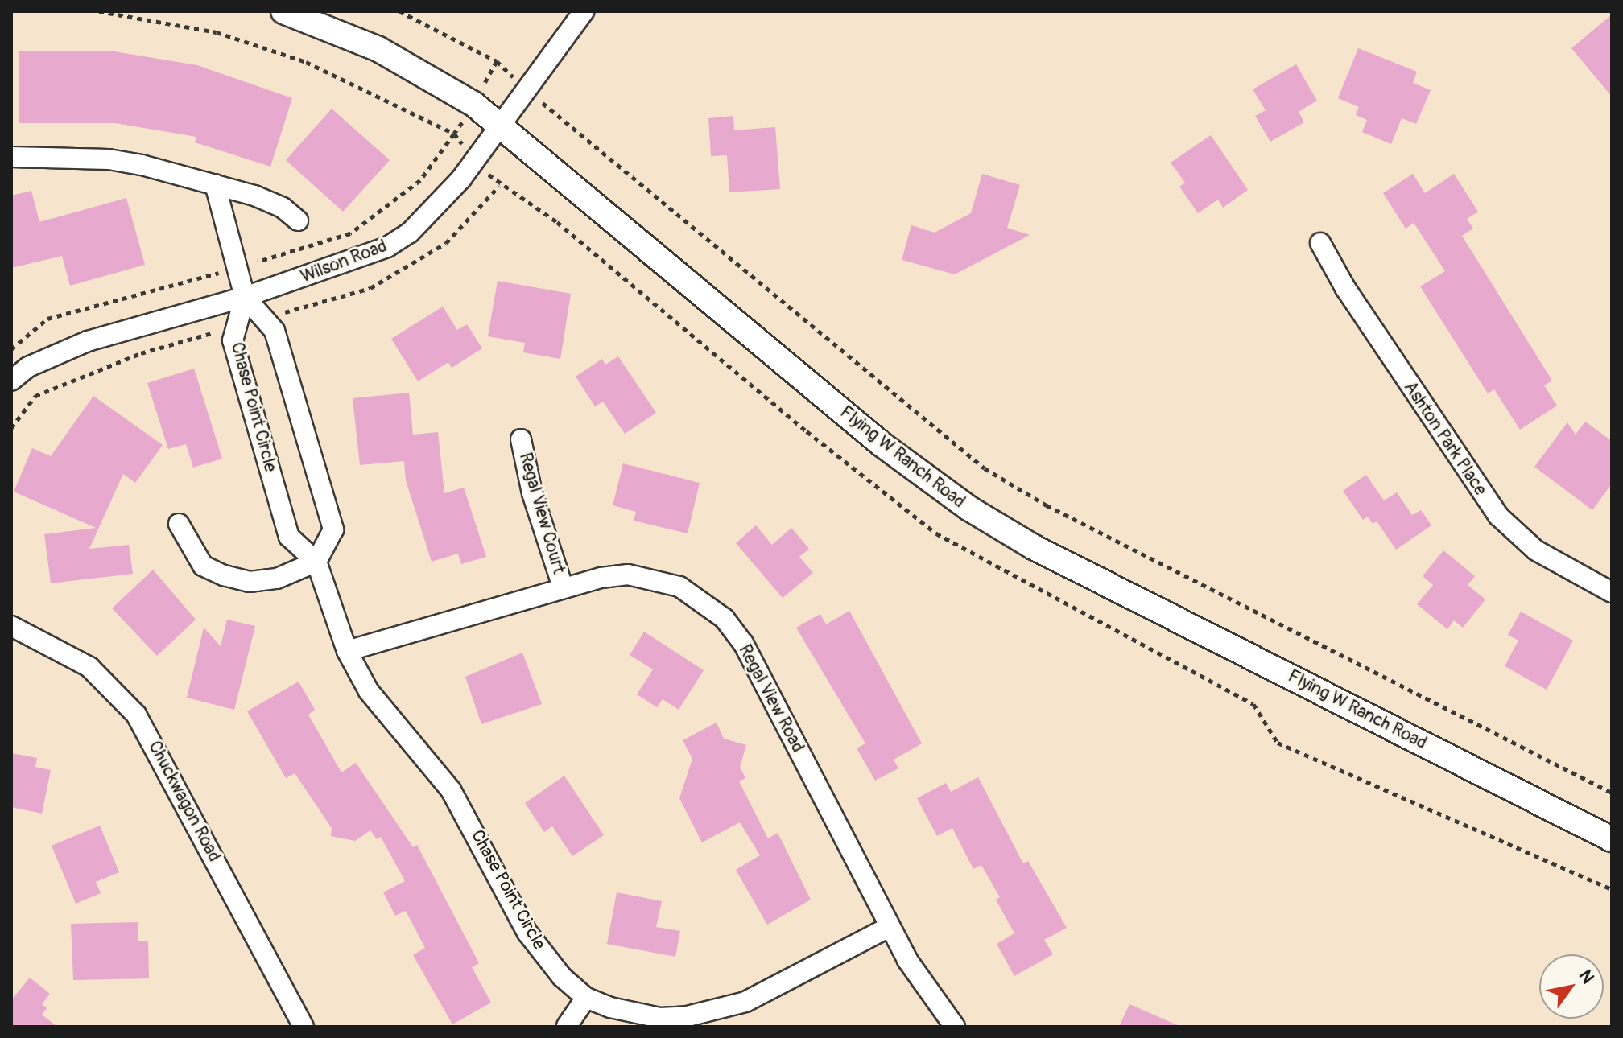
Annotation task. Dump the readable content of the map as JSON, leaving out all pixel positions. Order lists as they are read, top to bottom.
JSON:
{
  "streets": {
    "street": [
      "Wilson Road",
      "Chase Point Circle",
      "Ashton Park Place",
      "Flying W Ranch Road",
      "Regal View Court",
      "Regal View Road",
      "Chuckwagon Road"
    ]
  },
  "crossings": [
    ["Wilson Road", "Chase Point Circle"],
    ["Wilson Road", "Flying W Ranch Road"],
    ["Chase Point Circle", "Regal View Road"],
    ["Regal View Court", "Regal View Road"]
  ],
  "north": "top right"
}
